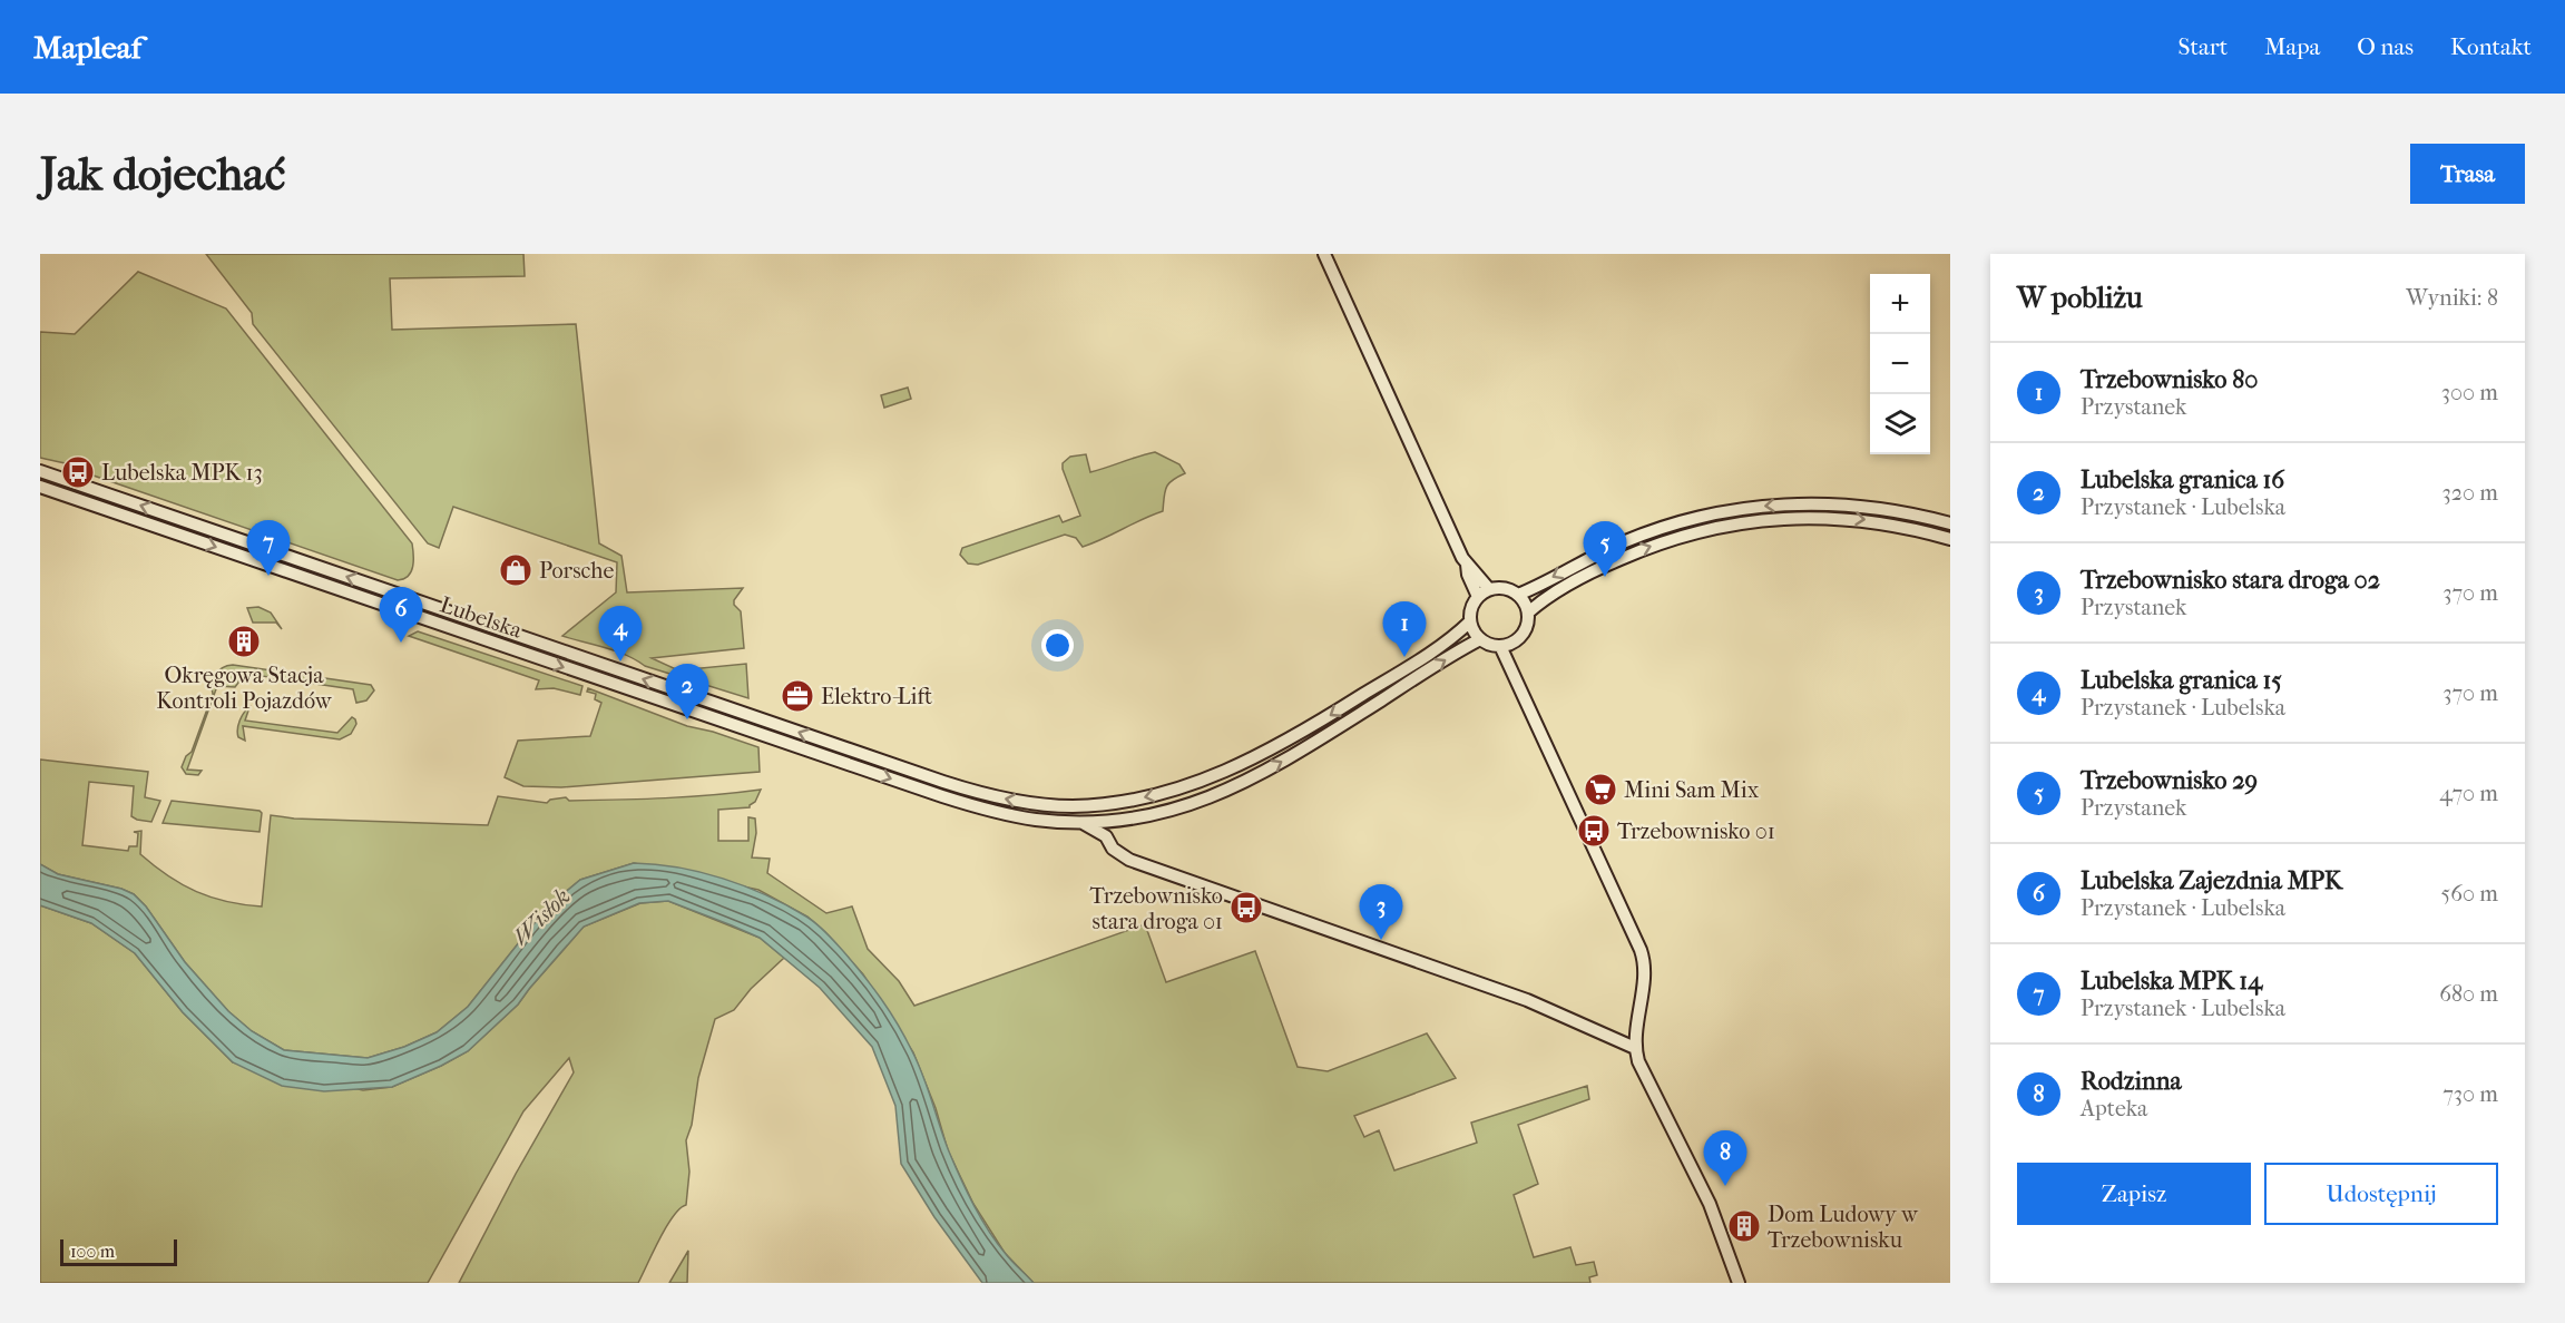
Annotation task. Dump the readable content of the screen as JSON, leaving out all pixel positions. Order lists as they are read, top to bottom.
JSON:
{
  "streets": {
    "main road": ["Lubelska"]
  },
  "water": ["Wisłok"],
  "places": {
    "bus stop": ["Lubelska MPK 13", "Trzebownisko 01", "Trzebownisko stara droga 01"],
    "shop": ["Porsche"],
    "building": ["Okręgowa Stacja Kontroli Pojazdów", "Dom Ludowy w Trzebownisku"],
    "office": ["Elektro-Lift"],
    "supermarket": ["Mini Sam Mix"]
  },
  "scale_bar": "100 m",
  "page": {
    "header": "Mapleaf",
    "nav": [
      "Start",
      "Mapa",
      "O nas",
      "Kontakt"
    ],
    "buttons": [
      "Trasa",
      ["Zapisz", "Udostępnij"]
    ],
    "title": "Jak dojechać",
    "heading": ["W pobliżu", "Wyniki: 8"],
    "map_buttons": ["+", "−"],
    "list": [
      {
        "mark": "1",
        "name": "Trzebownisko 80",
        "note": "Przystanek",
        "value": "300 m"
      },
      {
        "mark": "2",
        "name": "Lubelska granica 16",
        "note": "Przystanek · Lubelska",
        "value": "320 m"
      },
      {
        "mark": "3",
        "name": "Trzebownisko stara droga 02",
        "note": "Przystanek",
        "value": "370 m"
      },
      {
        "mark": "4",
        "name": "Lubelska granica 15",
        "note": "Przystanek · Lubelska",
        "value": "370 m"
      },
      {
        "mark": "5",
        "name": "Trzebownisko 29",
        "note": "Przystanek",
        "value": "470 m"
      },
      {
        "mark": "6",
        "name": "Lubelska Zajezdnia MPK",
        "note": "Przystanek · Lubelska",
        "value": "560 m"
      },
      {
        "mark": "7",
        "name": "Lubelska MPK 14",
        "note": "Przystanek · Lubelska",
        "value": "680 m"
      },
      {
        "mark": "8",
        "name": "Rodzinna",
        "note": "Apteka",
        "value": "730 m"
      }
    ],
    "pins": [
      "7",
      "5",
      "6",
      "1",
      "4",
      "2",
      "3",
      "8"
    ],
    "scale": "100 m"
  }
}
